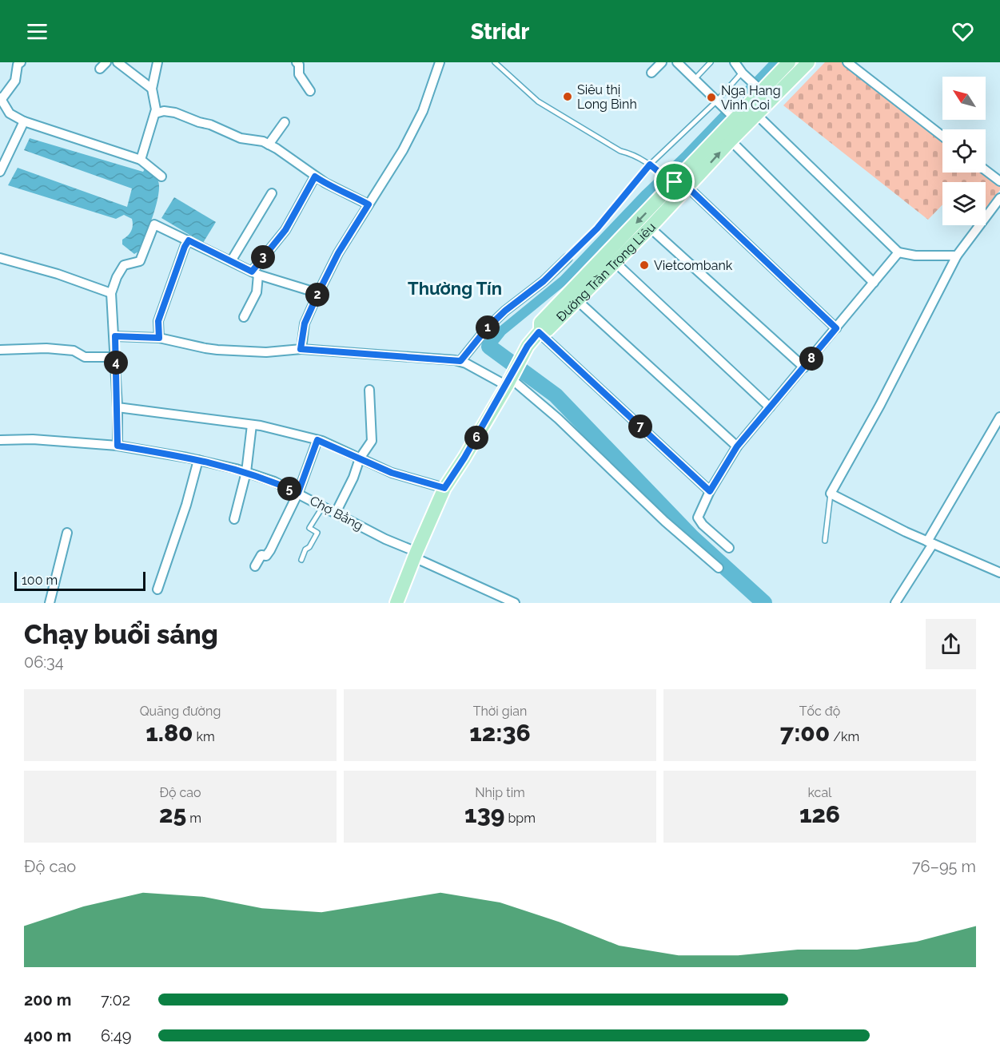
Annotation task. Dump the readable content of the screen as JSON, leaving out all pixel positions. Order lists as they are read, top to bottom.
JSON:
{
  "streets": {
    "main road": ["Đường Trần Trọng Liêu"],
    "street": ["Chợ Bằng"]
  },
  "crossings": [
    ["Đường Trần Trọng Liêu", "Chợ Bằng"]
  ],
  "districts": ["Thường Tín"],
  "places": ["Siêu thị Long Bình", "Nga Hang Vinh Coi", "Vietcombank"],
  "scale_bar": "100 m",
  "north": "top left",
  "page": {
    "header": "Stridr",
    "pins": [
      "3",
      "2",
      "1",
      "8",
      "4",
      "7",
      "6",
      "5"
    ],
    "scale": "100 m",
    "heading": ["Chạy buổi sáng", "06:34"],
    "stats": [
      ["Quãng đường", "1.80 km"],
      ["Thời gian", "12:36"],
      ["Tốc độ", "7:00 /km"],
      ["Độ cao", "25 m"],
      ["Nhịp tim", "139 bpm"],
      ["kcal", "126"]
    ],
    "chart": ["Độ cao", "76–95 m"],
    "list": [
      {
        "name": "200 m",
        "note": "7:02"
      },
      {
        "name": "400 m",
        "note": "6:49"
      }
    ]
  }
}
